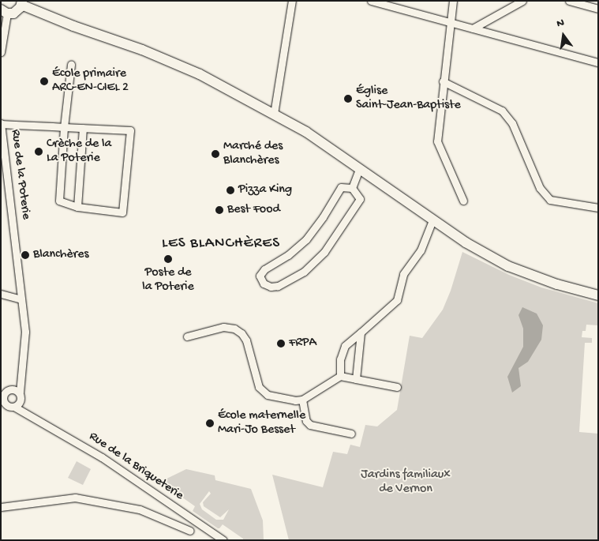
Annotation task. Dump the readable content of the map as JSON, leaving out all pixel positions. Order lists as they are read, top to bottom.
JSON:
{
  "streets": {
    "street": ["Rue de la Poterie", "Rue de la Briqueterie"]
  },
  "districts": ["LES BLANCHÈRES"],
  "parks": ["Jardins familiaux de Vernon"],
  "places": [
    "École primaire ARC-EN-CIEL 2",
    "Église Saint-Jean-Baptiste",
    "Crèche de la La Poterie",
    "Marché des Blanchères",
    "Pizza King",
    "Best Food",
    "Blanchères",
    "Poste de la Poterie",
    "FRPA",
    "École maternelle Mari-Jo Besset"
  ],
  "north": "top"
}
